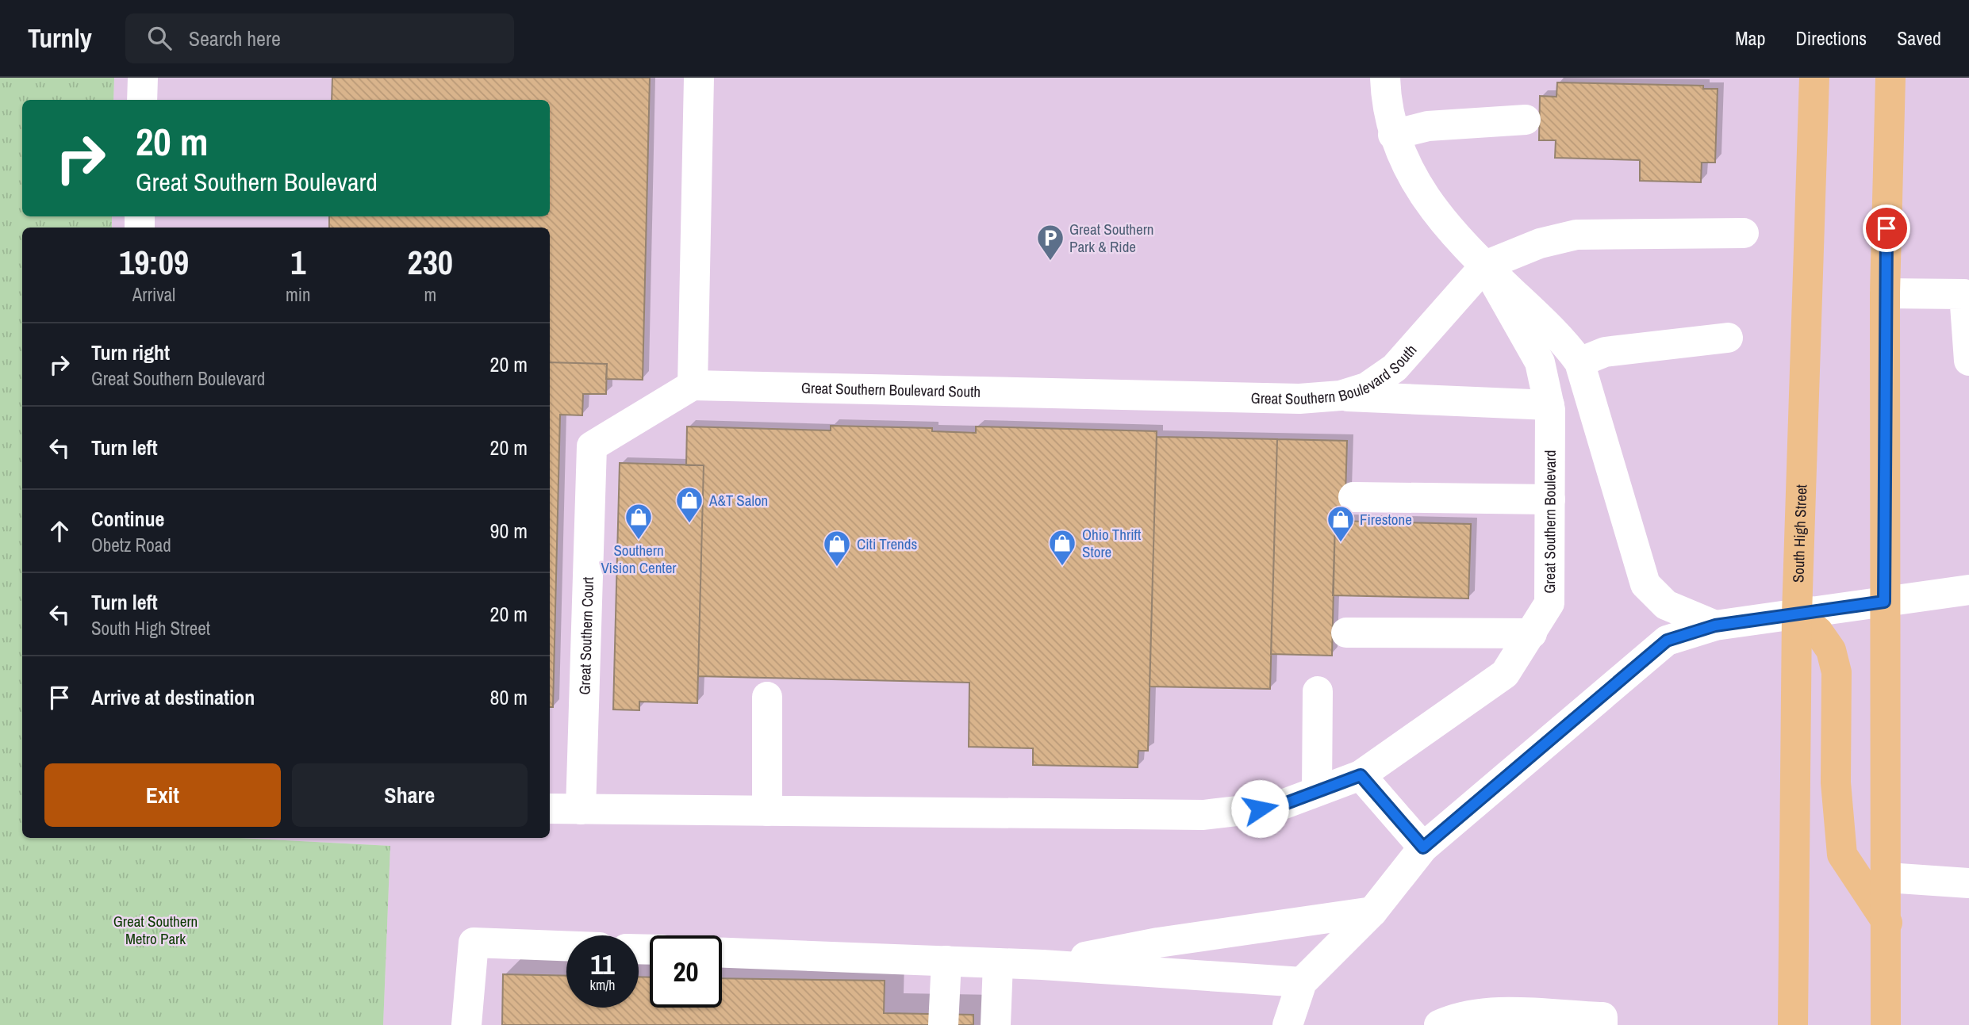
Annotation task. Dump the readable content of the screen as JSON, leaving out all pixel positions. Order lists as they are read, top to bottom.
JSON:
{
  "streets": {
    "main road": ["South High Street"],
    "street": ["Great Southern Boulevard South", "Great Southern Boulevard", "Great Southern Court"]
  },
  "crossings": [
    ["Great Southern Boulevard South", "Great Southern Boulevard"],
    ["Great Southern Boulevard South", "Great Southern Court"],
    ["Great Southern Boulevard", "Great Southern Court"]
  ],
  "parks": ["Great Southern Metro Park"],
  "places": {
    "parking": ["Great Southern Park & Ride"],
    "shop": [
      "A&T Salon",
      "Southern Vision Center",
      "Firestone",
      "Ohio Thrift Store",
      "Citi Trends"
    ]
  },
  "page": {
    "header": "Turnly",
    "search": "Search here",
    "nav": ["Map", "Directions", "Saved"],
    "turn": ["20 m", "Great Southern Boulevard"],
    "eta": [
      "19:09",
      "Arrival",
      "1",
      "min",
      "230",
      "m"
    ],
    "list": [
      {
        "name": "Turn right",
        "note": "Great Southern Boulevard",
        "value": "20 m"
      },
      {
        "name": "Turn left",
        "value": "20 m"
      },
      {
        "name": "Continue",
        "note": "Obetz Road",
        "value": "90 m"
      },
      {
        "name": "Turn left",
        "note": "South High Street",
        "value": "20 m"
      },
      {
        "name": "Arrive at destination",
        "value": "80 m"
      }
    ],
    "buttons": ["Exit", "Share"],
    "speed": "11 km/h",
    "limit": "20"
  }
}
